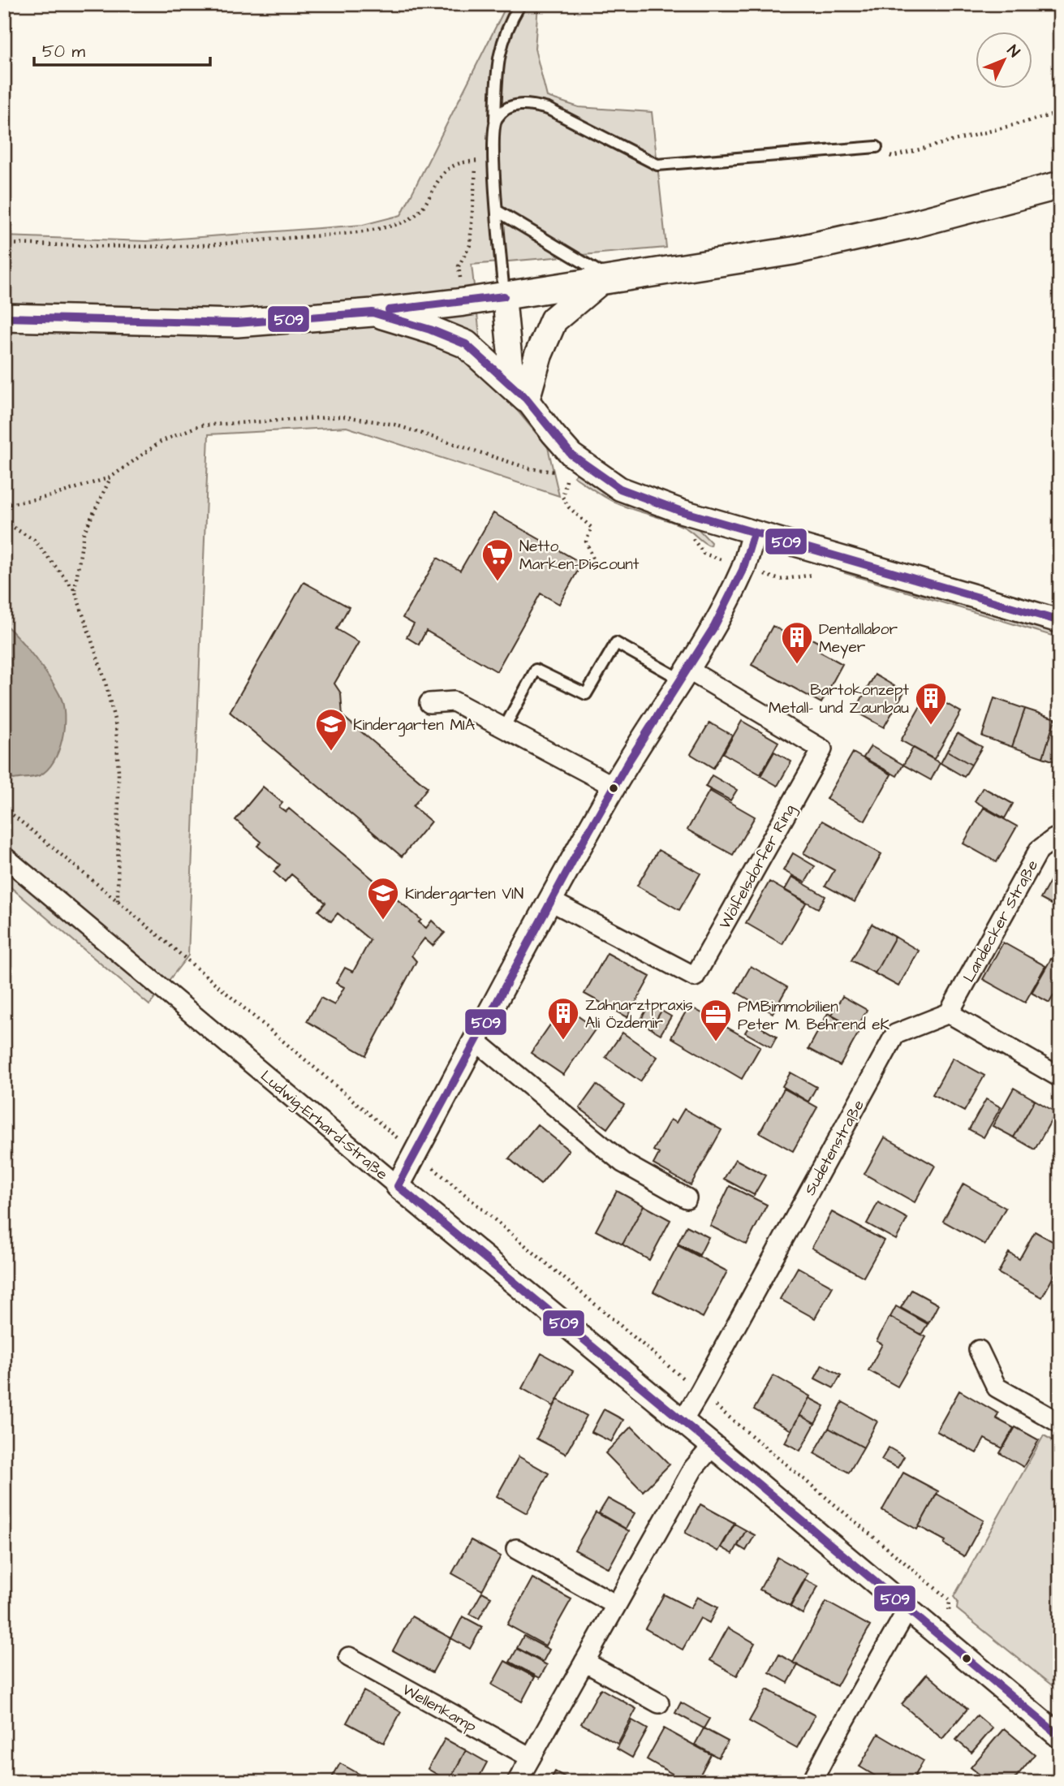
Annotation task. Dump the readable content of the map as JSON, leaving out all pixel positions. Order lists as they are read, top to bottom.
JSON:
{
  "streets": {
    "street": [
      "Wölfelsdorfer Ring",
      "Landecker Straße",
      "Ludwig-Erhard-Straße",
      "Sudetenstraße",
      "Wellenkamp"
    ]
  },
  "crossings": [
    ["Landecker Straße", "Sudetenstraße"],
    ["Ludwig-Erhard-Straße", "Sudetenstraße"]
  ],
  "places": {
    "supermarket": ["Netto Marken-Discount"],
    "building": ["Dentallabor Meyer", "Bartokonzept Metall- und Zaunbau", "Zahnarztpraxis Ali Özdemir"],
    "school or university": ["Kindergarten MIA", "Kindergarten VIN"],
    "office": ["PMBimmobilien Peter M. Behrend eK"]
  },
  "lines": ["transit line 509"],
  "scale_bar": "50 m",
  "north": "top right"
}
